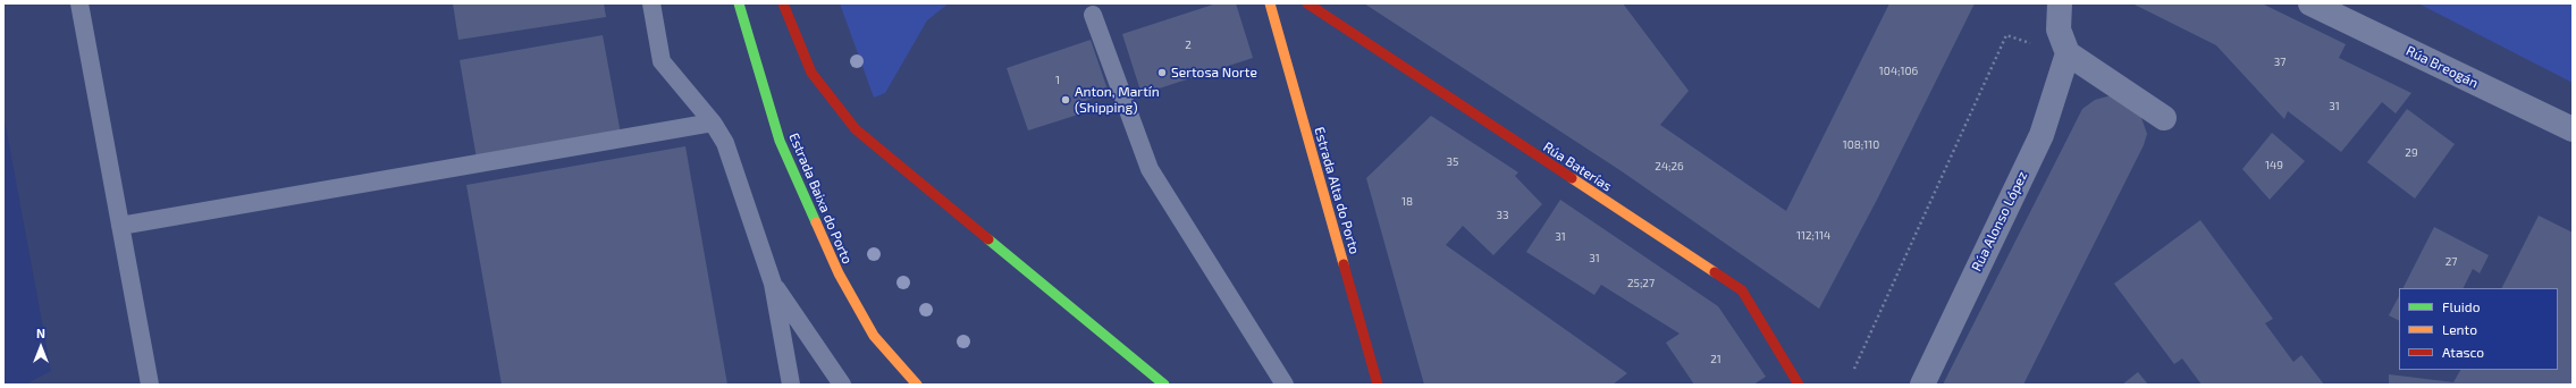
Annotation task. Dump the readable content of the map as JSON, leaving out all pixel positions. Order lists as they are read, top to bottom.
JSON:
{
  "streets": {
    "street": [
      "Rúa Breogán",
      "Rúa Baterías",
      "Estrada Alta do Porto",
      "Estrada Baixa do Porto",
      "Rúa Alonso López"
    ]
  },
  "places": ["Sertosa Norte", "Anton, Martín (Shipping)"],
  "house_numbers": [
    "2",
    "37",
    "104;106",
    "1",
    "31",
    "108;110",
    "29",
    "35",
    "149",
    "24;26",
    "18",
    "33",
    "112;114",
    "31",
    "31",
    "27",
    "25;27",
    "21"
  ],
  "legend": ["Fluido", "Lento", "Atasco"],
  "north": "top"
}
